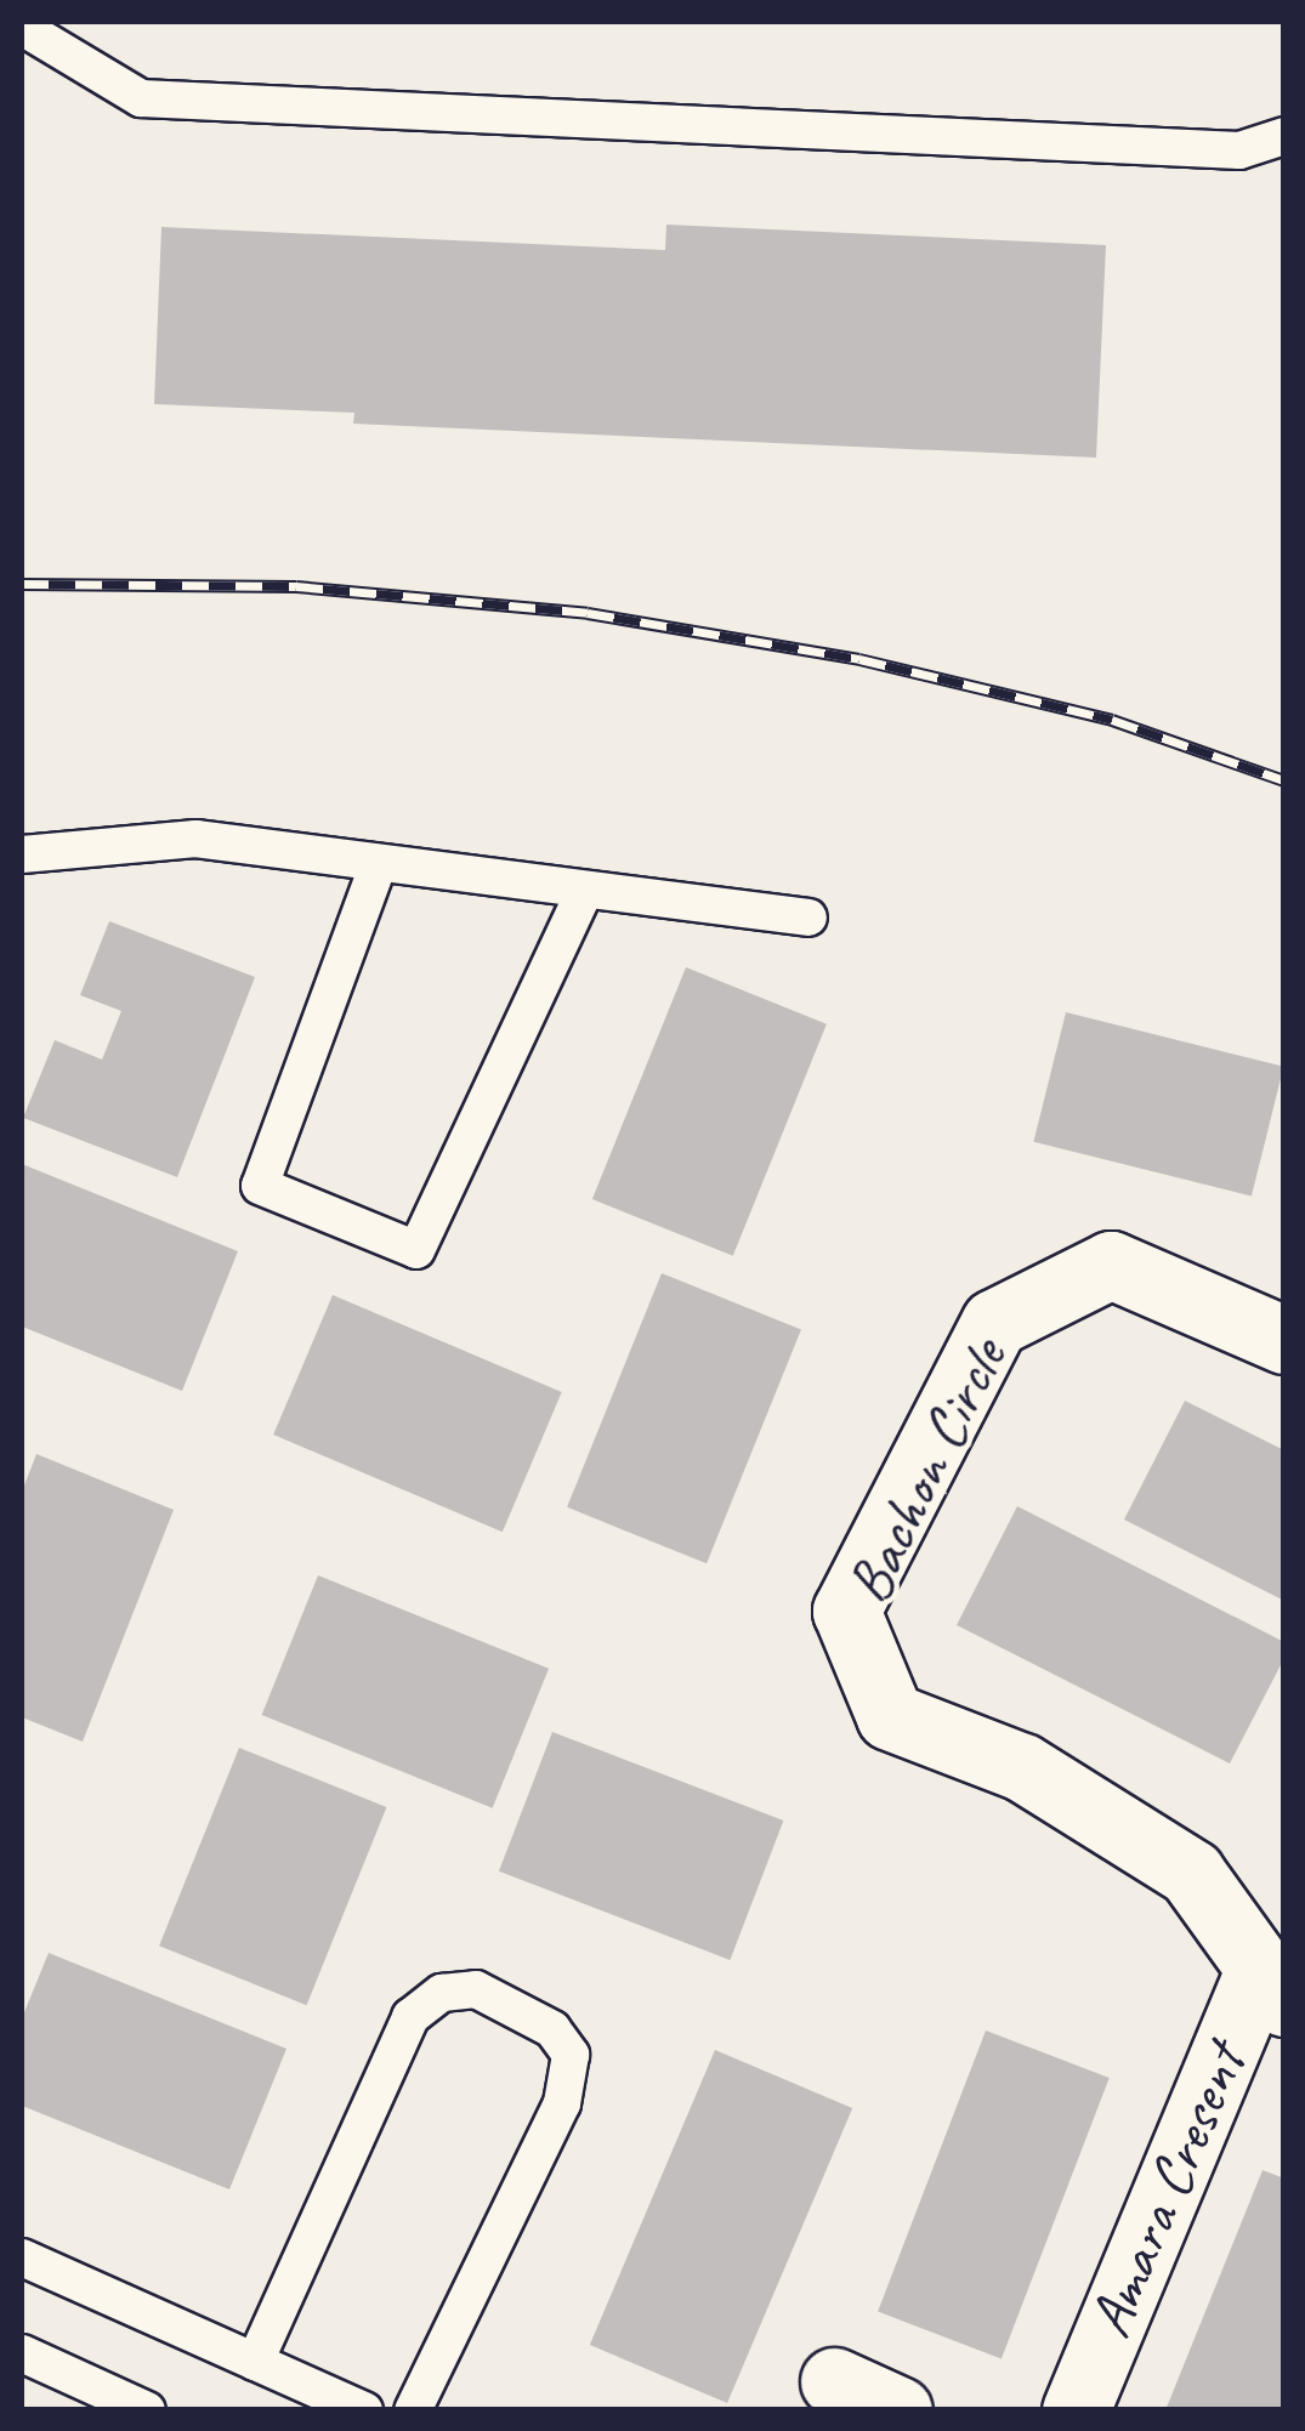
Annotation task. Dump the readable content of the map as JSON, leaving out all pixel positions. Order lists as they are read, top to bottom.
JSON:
{
  "streets": {
    "street": ["Bachon Circle", "Amara Cresent"]
  },
  "crossings": [
    ["Bachon Circle", "Amara Cresent"]
  ]
}
